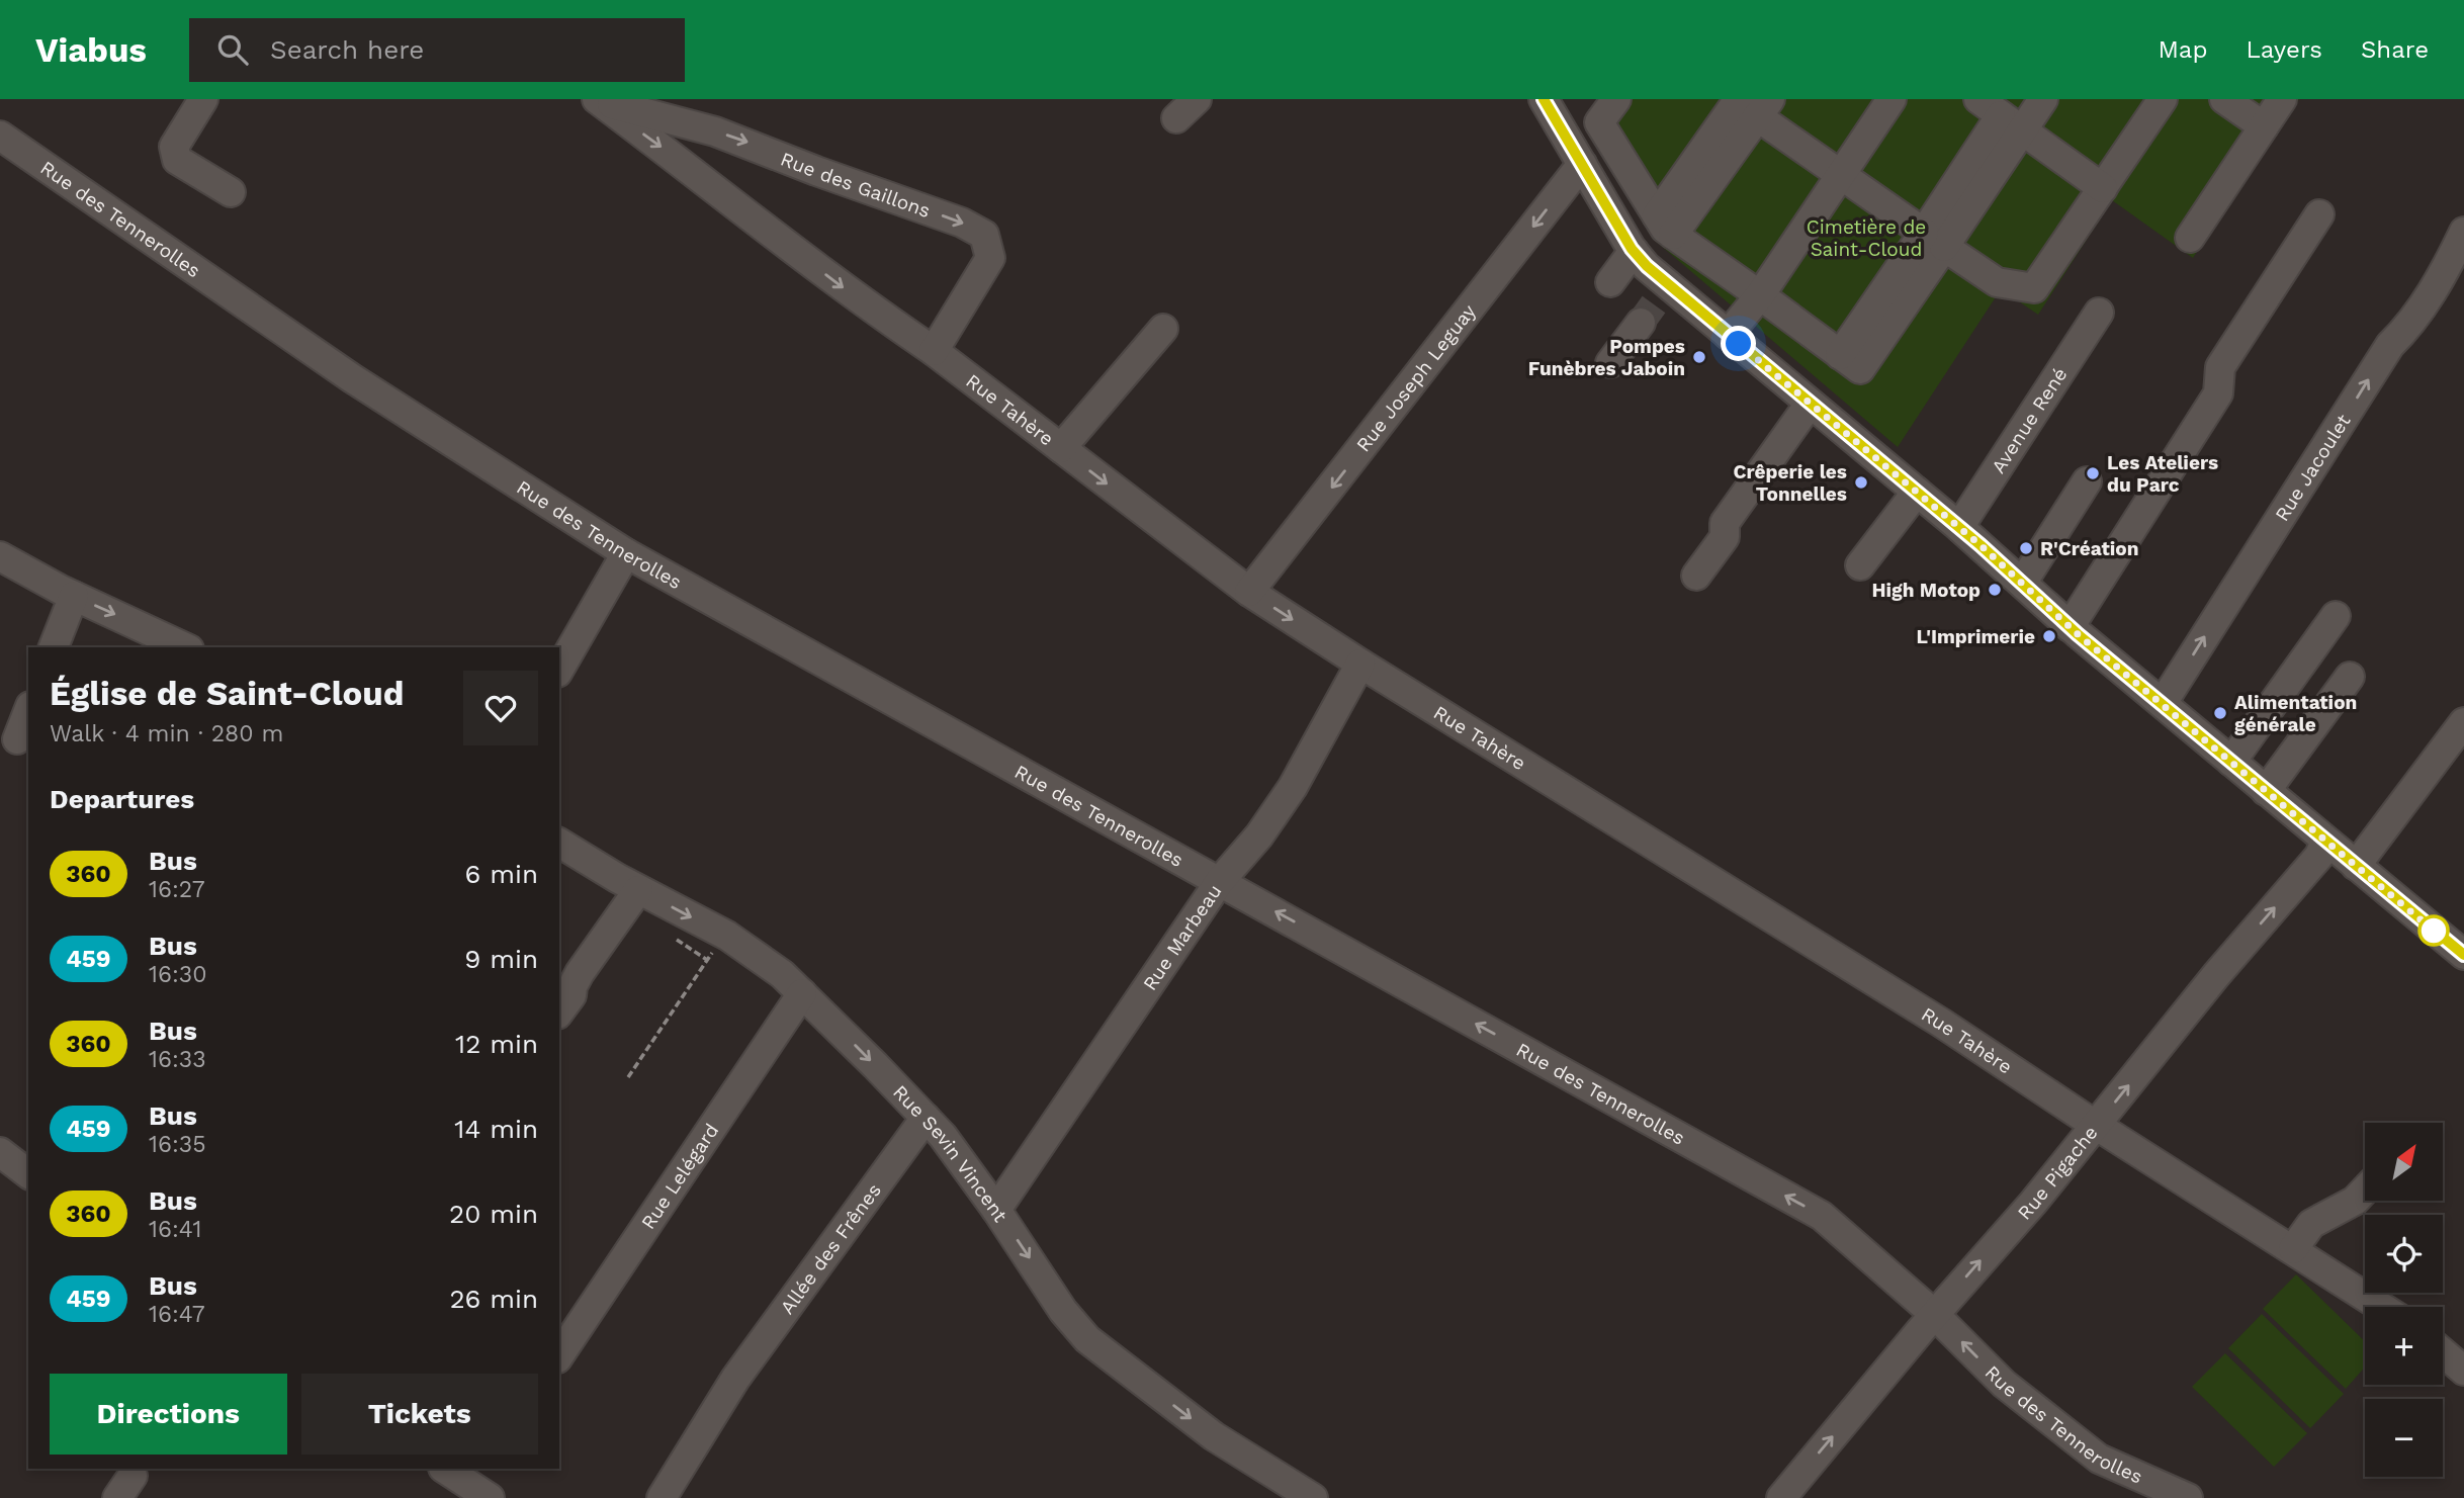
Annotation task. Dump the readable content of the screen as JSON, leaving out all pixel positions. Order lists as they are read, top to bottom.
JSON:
{
  "streets": {
    "street": [
      "Rue des Gaillons",
      "Rue des Tennerolles",
      "Rue Joseph Leguay",
      "Rue Tahère",
      "Avenue René",
      "Rue Jacoulet",
      "Rue Marbeau",
      "Rue Sevin Vincent",
      "Rue Pigache",
      "Rue Lelégard",
      "Allée des Frênes"
    ]
  },
  "crossings": [
    ["Rue des Gaillons", "Rue Tahère"],
    ["Rue des Tennerolles", "Rue Marbeau"],
    ["Rue des Tennerolles", "Rue Pigache"],
    ["Rue Joseph Leguay", "Rue Tahère"],
    ["Rue Tahère", "Rue Marbeau"],
    ["Rue Tahère", "Rue Pigache"],
    ["Rue Marbeau", "Rue Sevin Vincent"],
    ["Rue Sevin Vincent", "Rue Lelégard"],
    ["Rue Sevin Vincent", "Allée des Frênes"]
  ],
  "one_way": [
    "Rue des Tennerolles",
    "Rue Tahère",
    "Rue Sevin Vincent",
    "Rue Pigache"
  ],
  "parks": ["Cimetière de Saint-Cloud"],
  "places": [
    "Pompes Funèbres Jaboin",
    "Les Ateliers du Parc",
    "Crêperie les Tonnelles",
    "R'Création",
    "High Motop",
    "L'Imprimerie",
    "Alimentation générale"
  ],
  "lines": ["bus line 360"],
  "north": "top right",
  "page": {
    "header": "Viabus",
    "search": "Search here",
    "nav": ["Map", "Layers", "Share"],
    "heading": [
      ["Église de Saint-Cloud", "Walk · 4 min · 280 m"],
      "Departures"
    ],
    "list": [
      {
        "mark": "360",
        "name": "Bus",
        "note": "16:27",
        "value": "6 min"
      },
      {
        "mark": "459",
        "name": "Bus",
        "note": "16:30",
        "value": "9 min"
      },
      {
        "mark": "360",
        "name": "Bus",
        "note": "16:33",
        "value": "12 min"
      },
      {
        "mark": "459",
        "name": "Bus",
        "note": "16:35",
        "value": "14 min"
      },
      {
        "mark": "360",
        "name": "Bus",
        "note": "16:41",
        "value": "20 min"
      },
      {
        "mark": "459",
        "name": "Bus",
        "note": "16:47",
        "value": "26 min"
      }
    ],
    "map_buttons": ["+", "−"],
    "buttons": ["Directions", "Tickets"]
  }
}
